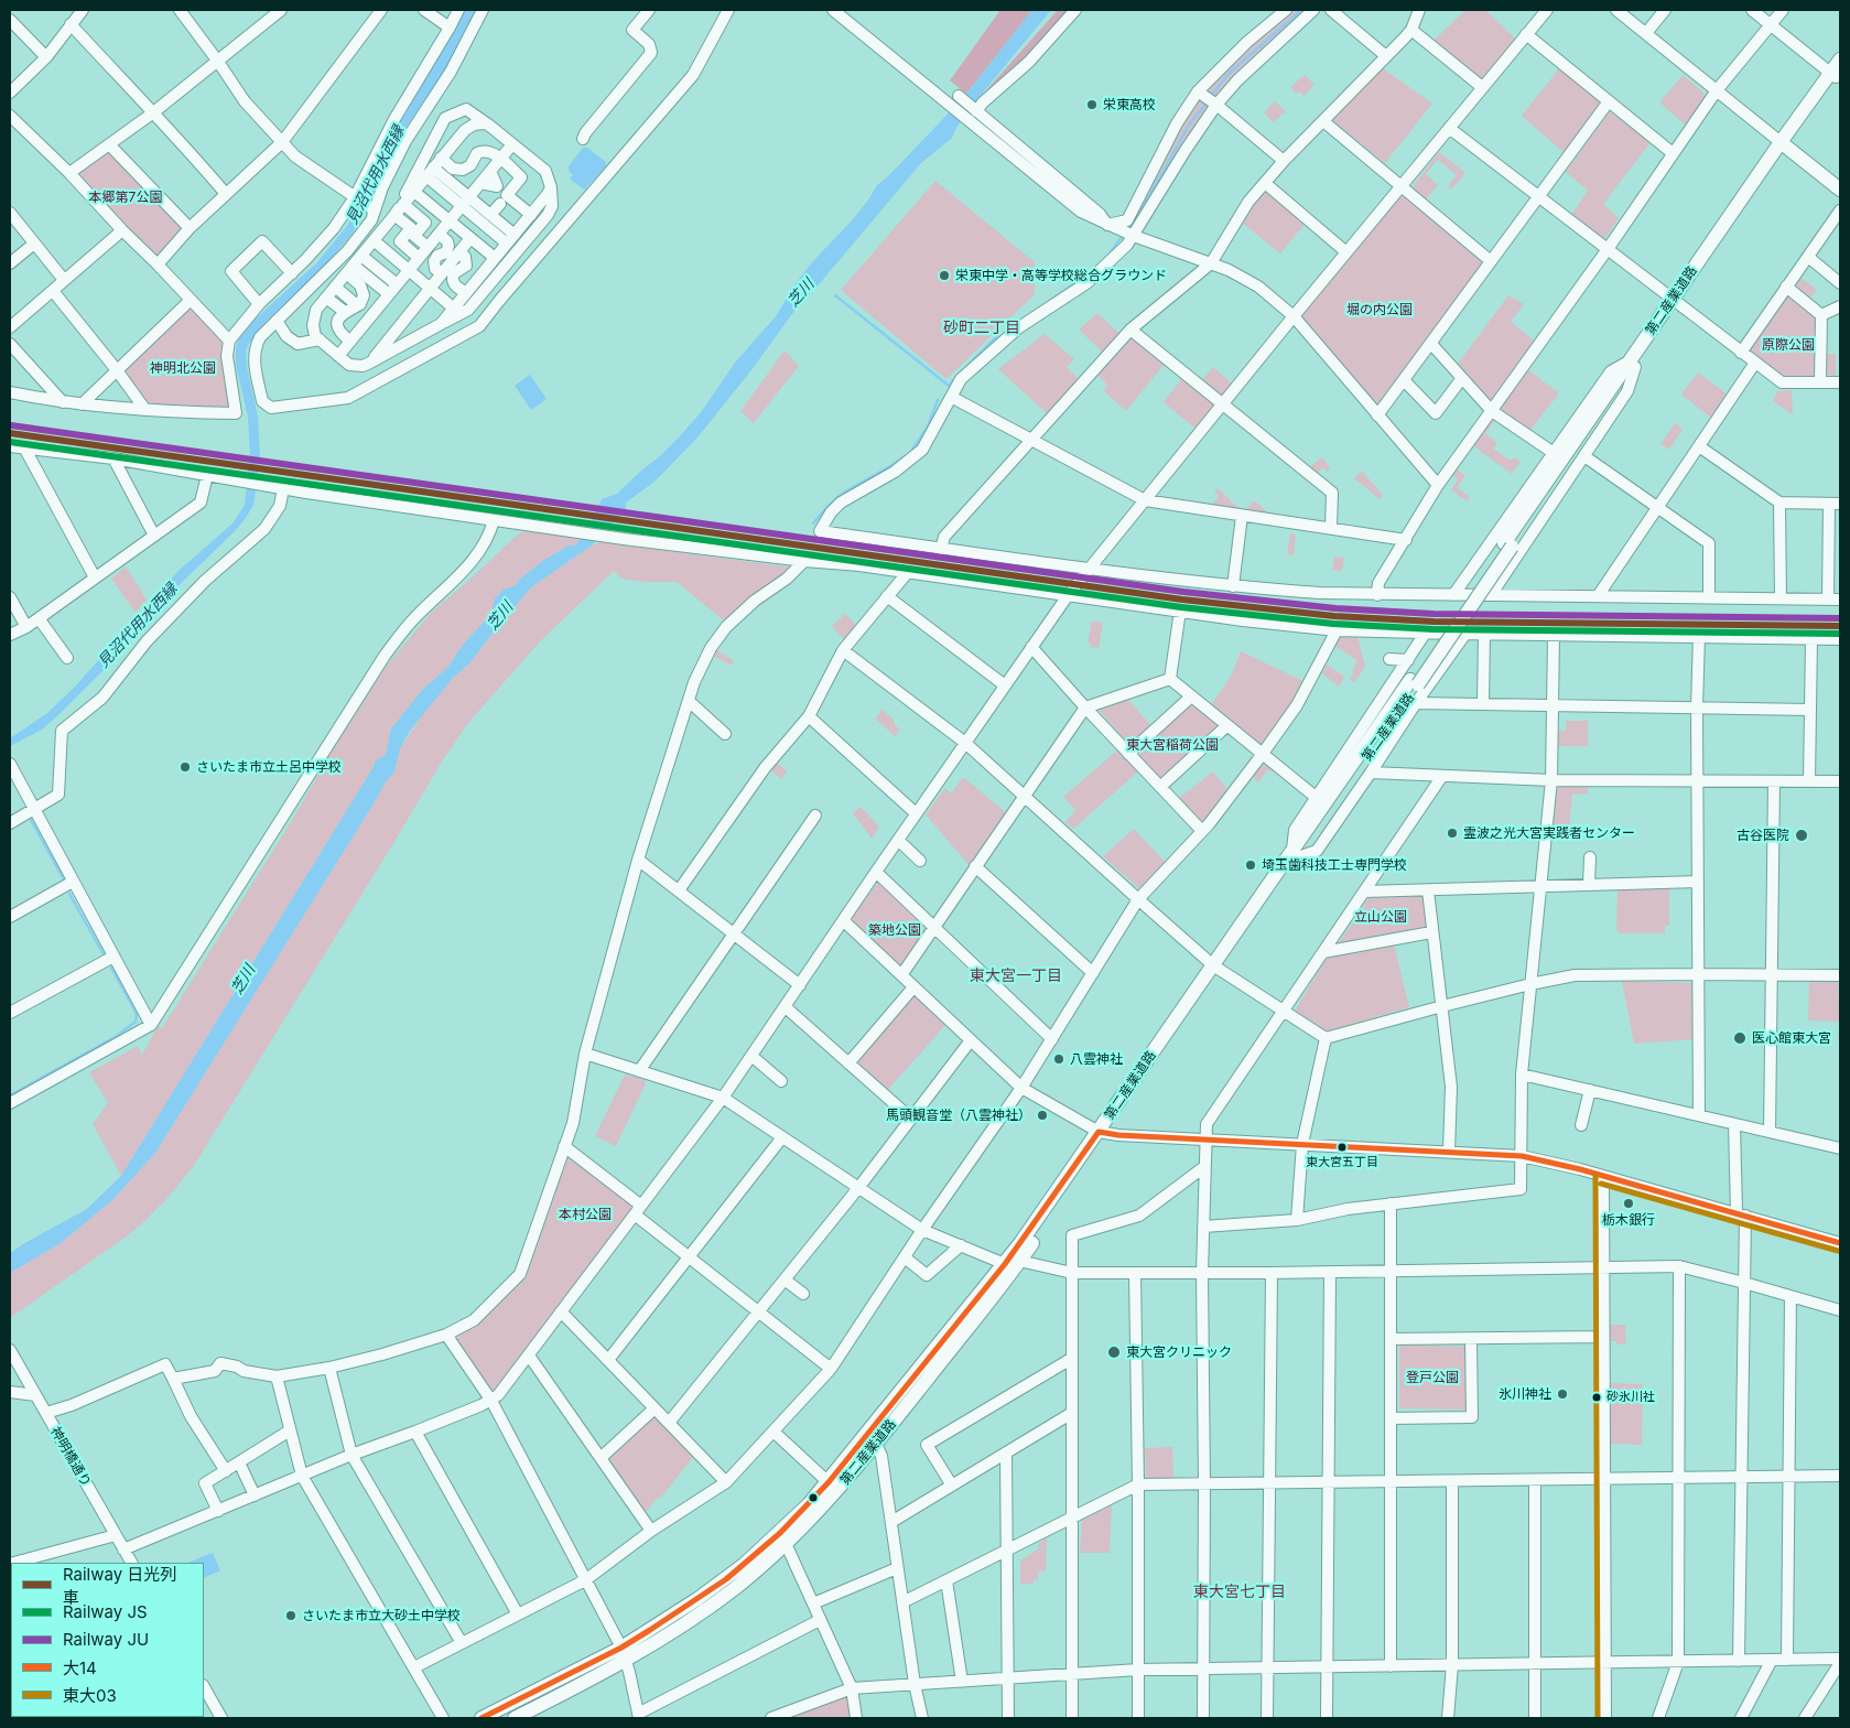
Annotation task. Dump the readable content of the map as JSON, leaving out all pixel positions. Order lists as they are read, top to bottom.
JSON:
{
  "streets": {
    "main road": ["第二産業道路"],
    "street": ["神明橋通り"]
  },
  "districts": ["砂町二丁目", "東大宮一丁目", "東大宮七丁目"],
  "water": ["見沼代用水西縁", "芝川"],
  "parks": [
    "本郷第7公園",
    "堀の内公園",
    "原際公園",
    "神明北公園",
    "東大宮稲荷公園",
    "立山公園",
    "築地公園",
    "本村公園",
    "登戸公園"
  ],
  "places": [
    "栄東高校",
    "栄東中学・高等学校総合グラウンド",
    "さいたま市立土呂中学校",
    "霊波之光大宮実践者センター",
    "古谷医院",
    "埼玉歯科技工士専門学校",
    "医心館東大宮",
    "八雲神社",
    "馬頭観音堂（八雲神社）",
    "東大宮五丁目",
    "栃木銀行",
    "東大宮クリニック",
    "氷川神社",
    "砂氷川社",
    "さいたま市立大砂土中学校"
  ],
  "lines": [
    "rail line JU",
    "rail line 日光列車",
    "rail line JS",
    "transit line 大14",
    "transit line 東大03"
  ],
  "legend": [
    "Railway 日光列車",
    "Railway JS",
    "Railway JU",
    "大14",
    "東大03"
  ]
}
